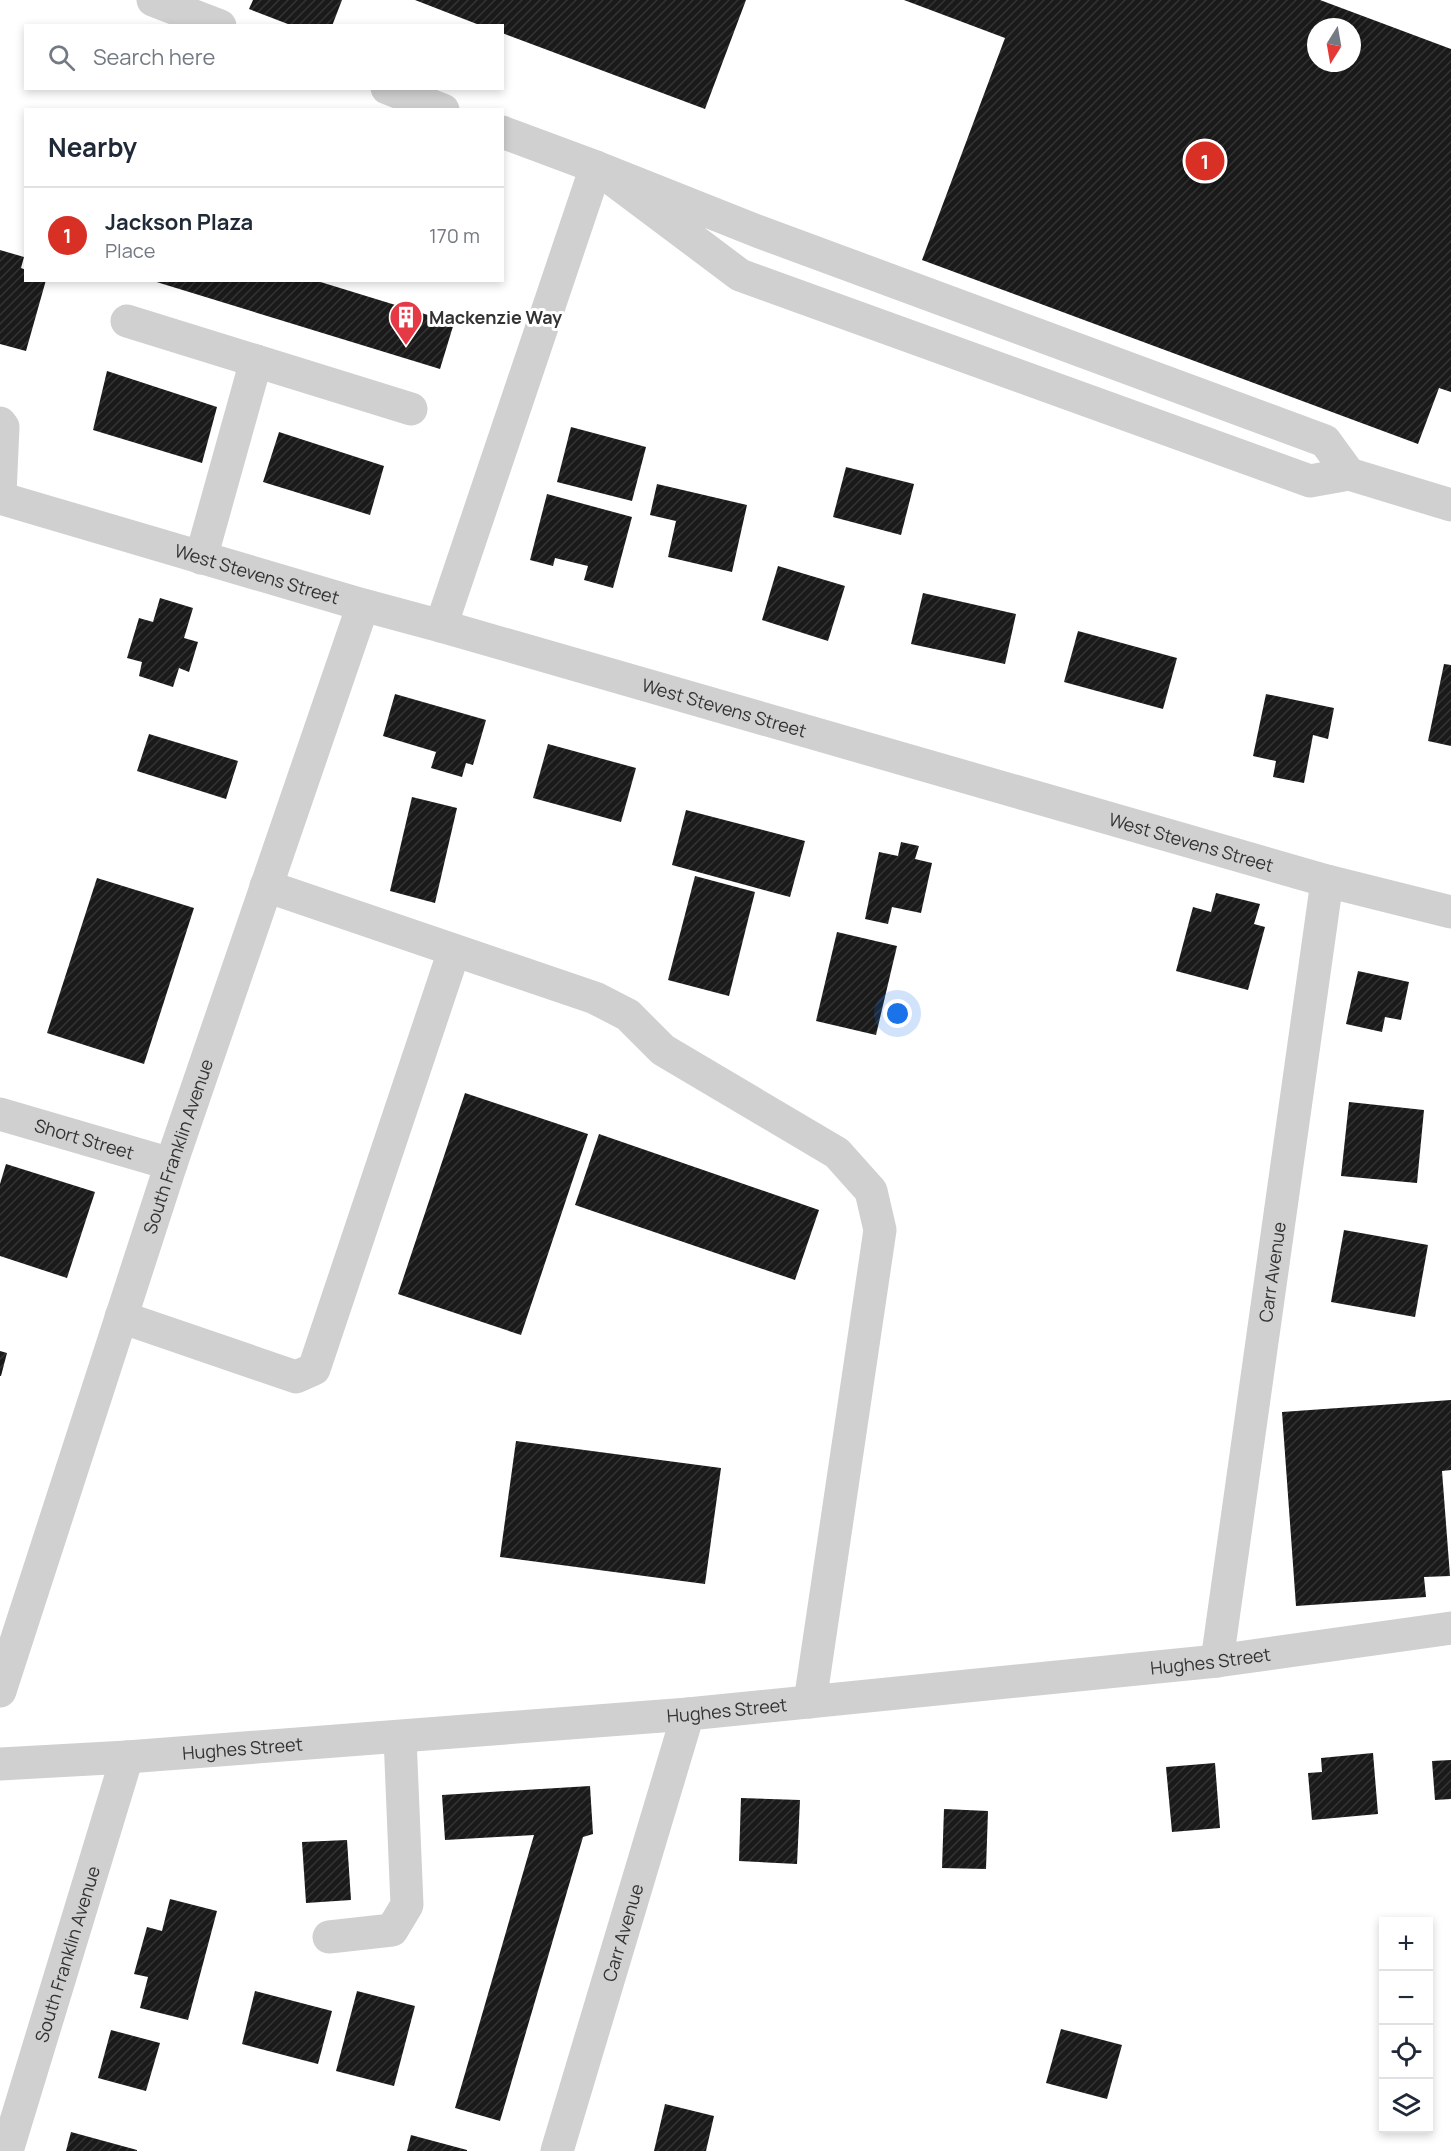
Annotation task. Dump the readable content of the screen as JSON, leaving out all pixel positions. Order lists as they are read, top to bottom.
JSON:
{
  "streets": {
    "street": [
      "West Stevens Street",
      "Short Street",
      "South Franklin Avenue",
      "Carr Avenue",
      "Hughes Street"
    ]
  },
  "crossings": [
    ["West Stevens Street", "South Franklin Avenue"],
    ["West Stevens Street", "Carr Avenue"],
    ["Short Street", "South Franklin Avenue"],
    ["South Franklin Avenue", "Hughes Street"],
    ["Carr Avenue", "Hughes Street"]
  ],
  "places": {
    "building": ["Mackenzie Way"]
  },
  "north": "bottom",
  "page": {
    "search": "Search here",
    "heading": "Nearby",
    "pins": "1",
    "list": [
      {
        "mark": "1",
        "name": "Jackson Plaza",
        "note": "Place",
        "value": "170 m"
      }
    ],
    "map_buttons": ["+", "−"]
  }
}
